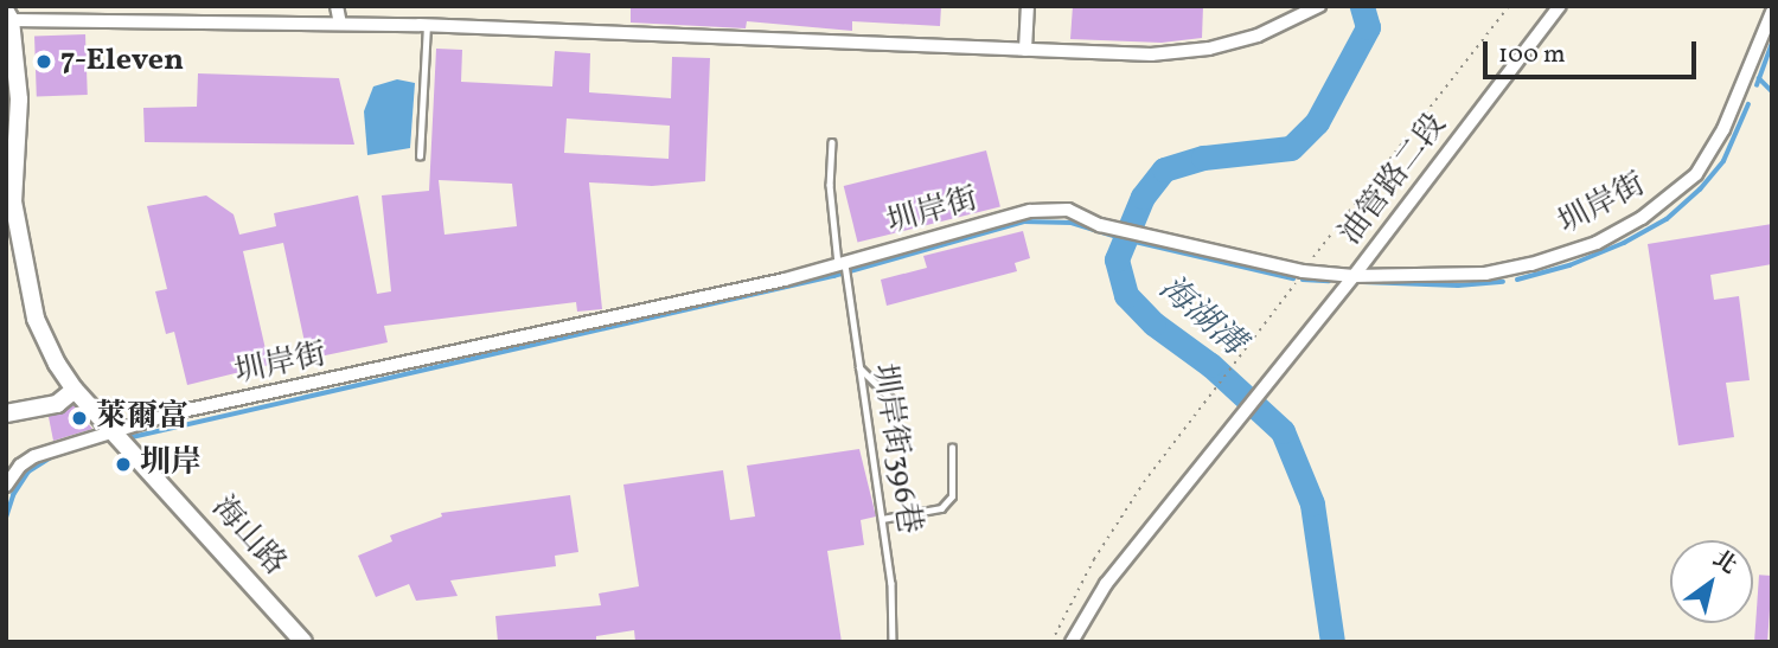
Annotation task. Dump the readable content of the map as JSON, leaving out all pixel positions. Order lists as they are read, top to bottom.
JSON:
{
  "streets": {
    "main road": ["海山路"],
    "street": ["油管路二段", "圳岸街"],
    "lane": ["圳岸街396巷"]
  },
  "crossings": [
    ["油管路二段", "圳岸街"],
    ["圳岸街", "圳岸街396巷"],
    ["圳岸街", "海山路"]
  ],
  "water": ["海湖溝"],
  "places": ["7-Eleven", "萊爾富", "圳岸"],
  "scale_bar": "100 m",
  "north": "top right"
}
